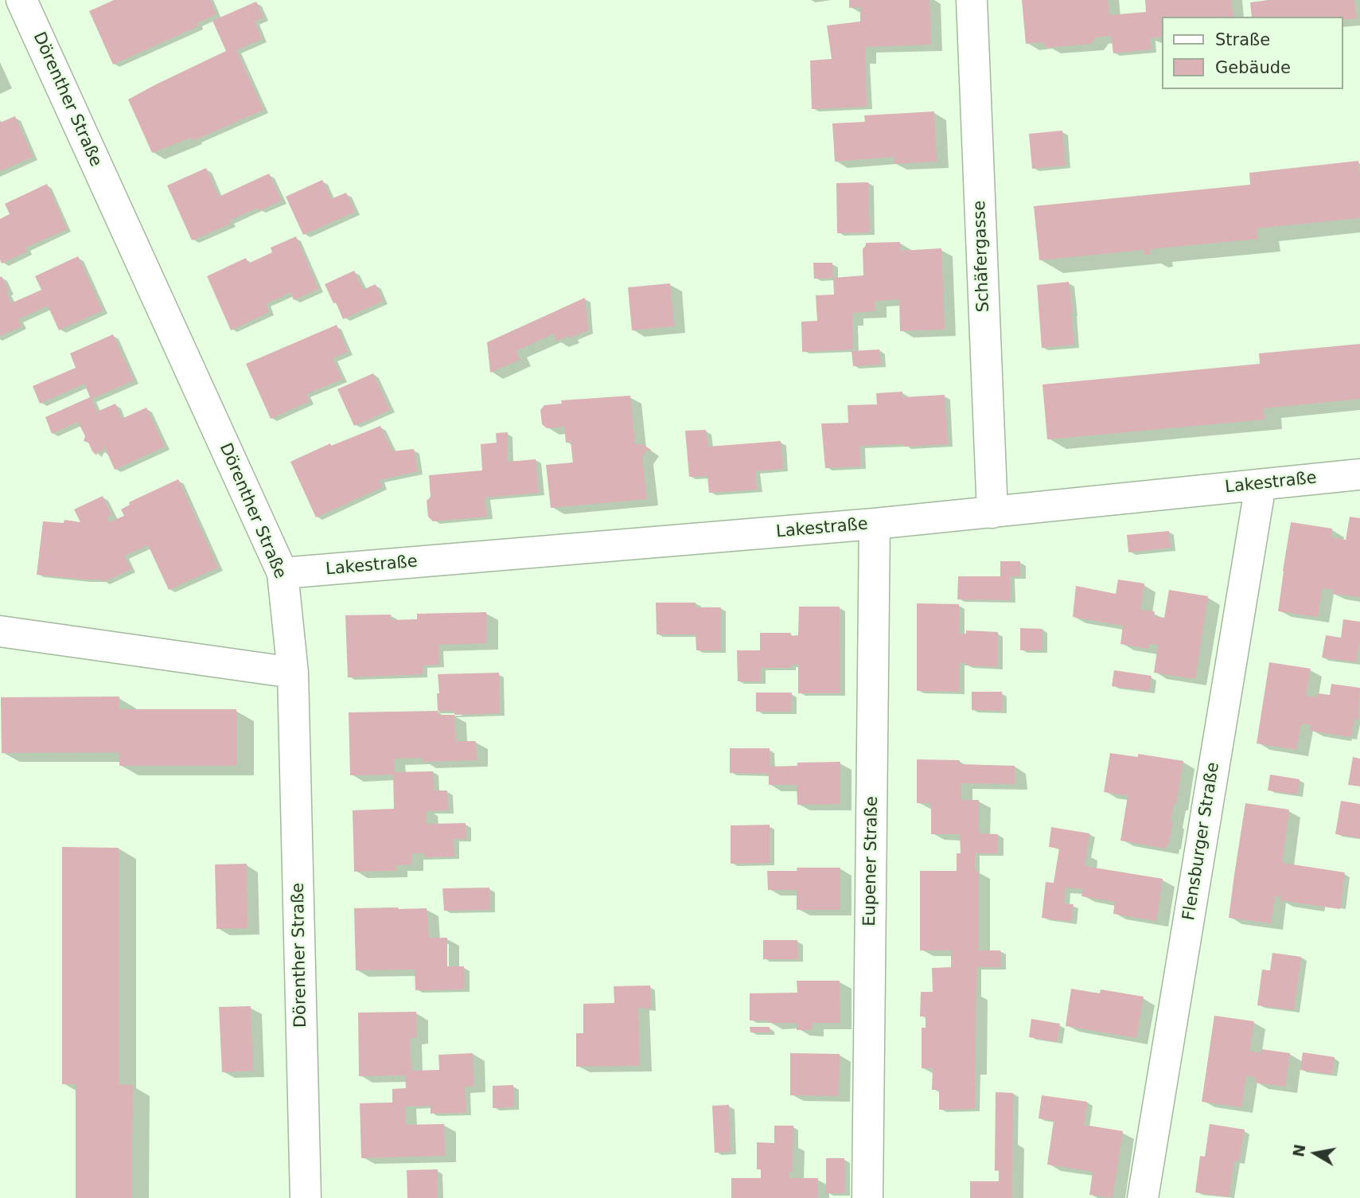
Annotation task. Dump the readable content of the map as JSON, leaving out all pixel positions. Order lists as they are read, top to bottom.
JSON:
{
  "streets": {
    "street": [
      "Dörenther Straße",
      "Schäfergasse",
      "Lakestraße",
      "Flensburger Straße",
      "Eupener Straße"
    ]
  },
  "crossings": [
    ["Dörenther Straße", "Lakestraße"],
    ["Schäfergasse", "Lakestraße"],
    ["Lakestraße", "Flensburger Straße"],
    ["Lakestraße", "Eupener Straße"]
  ],
  "legend": ["Straße", "Gebäude"],
  "north": "left"
}
